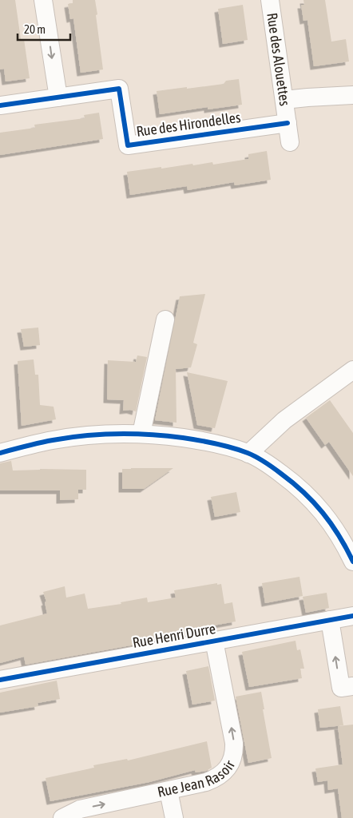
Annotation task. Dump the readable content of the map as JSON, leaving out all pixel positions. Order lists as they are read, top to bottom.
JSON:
{
  "streets": {
    "street": [
      "Rue des Alouettes",
      "Rue des Hirondelles",
      "Rue Henri Durre",
      "Rue Jean Rasoir"
    ]
  },
  "crossings": [
    ["Rue des Alouettes", "Rue des Hirondelles"],
    ["Rue Henri Durre", "Rue Jean Rasoir"]
  ],
  "scale_bar": "20 m"
}
